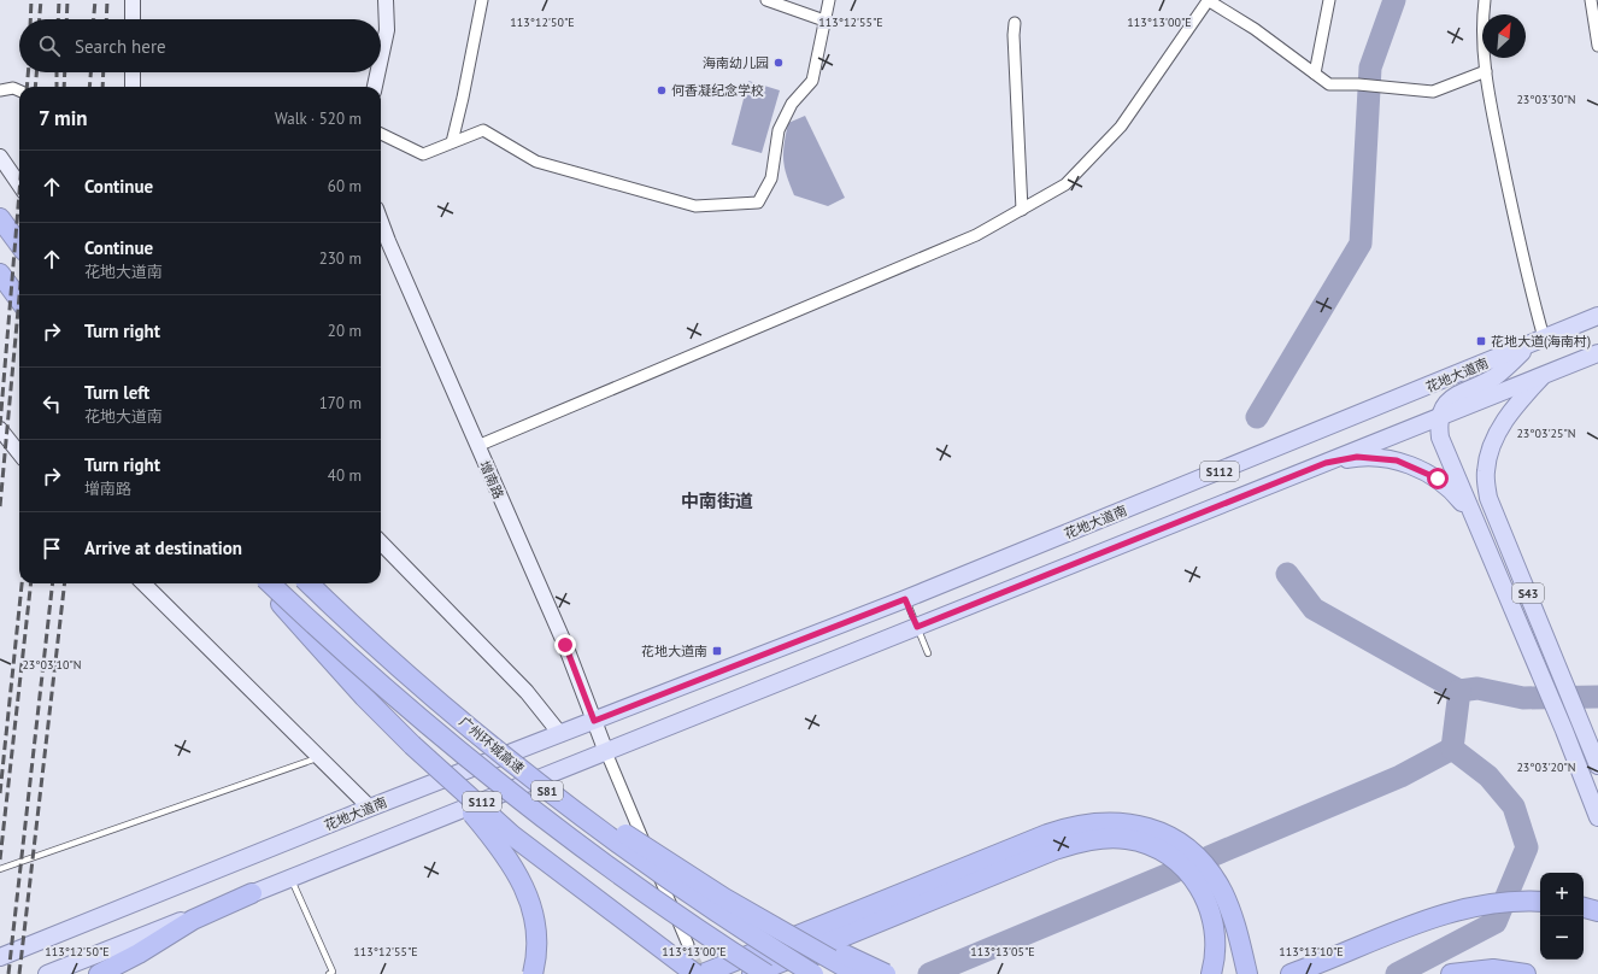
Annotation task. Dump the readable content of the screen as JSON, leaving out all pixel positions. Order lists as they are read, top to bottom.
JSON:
{
  "streets": {
    "highway": ["广州环城高速", "S81"],
    "main road": ["花地大道南", "S112", "S43"],
    "street": ["增南路"]
  },
  "crossings": [
    ["花地大道南", "增南路"],
    ["S112", "增南路"],
    ["S112", "S43"]
  ],
  "districts": ["中南街道"],
  "places": {
    "other": ["海南幼儿园", "何香凝纪念学校"],
    "transit": ["花地大道(海南村)", "花地大道南"]
  },
  "north": "top right",
  "page": {
    "search": "Search here",
    "heading": ["7 min", "Walk · 520 m"],
    "list": [
      ["Continue", "60 m"],
      ["Continue", "花地大道南", "230 m"],
      ["Turn right", "20 m"],
      ["Turn left", "花地大道南", "170 m"],
      ["Turn right", "增南路", "40 m"],
      "Arrive at destination"
    ],
    "map_buttons": ["+", "−"]
  },
  "coordinates": [
    "113°12'50\"E",
    "113°13'00\"E",
    "113°12'55\"E",
    "23°03'30\"N",
    "23°03'25\"N",
    "23°03'10\"N",
    "23°03'20\"N",
    "113°13'05\"E",
    "113°13'10\"E"
  ]
}
